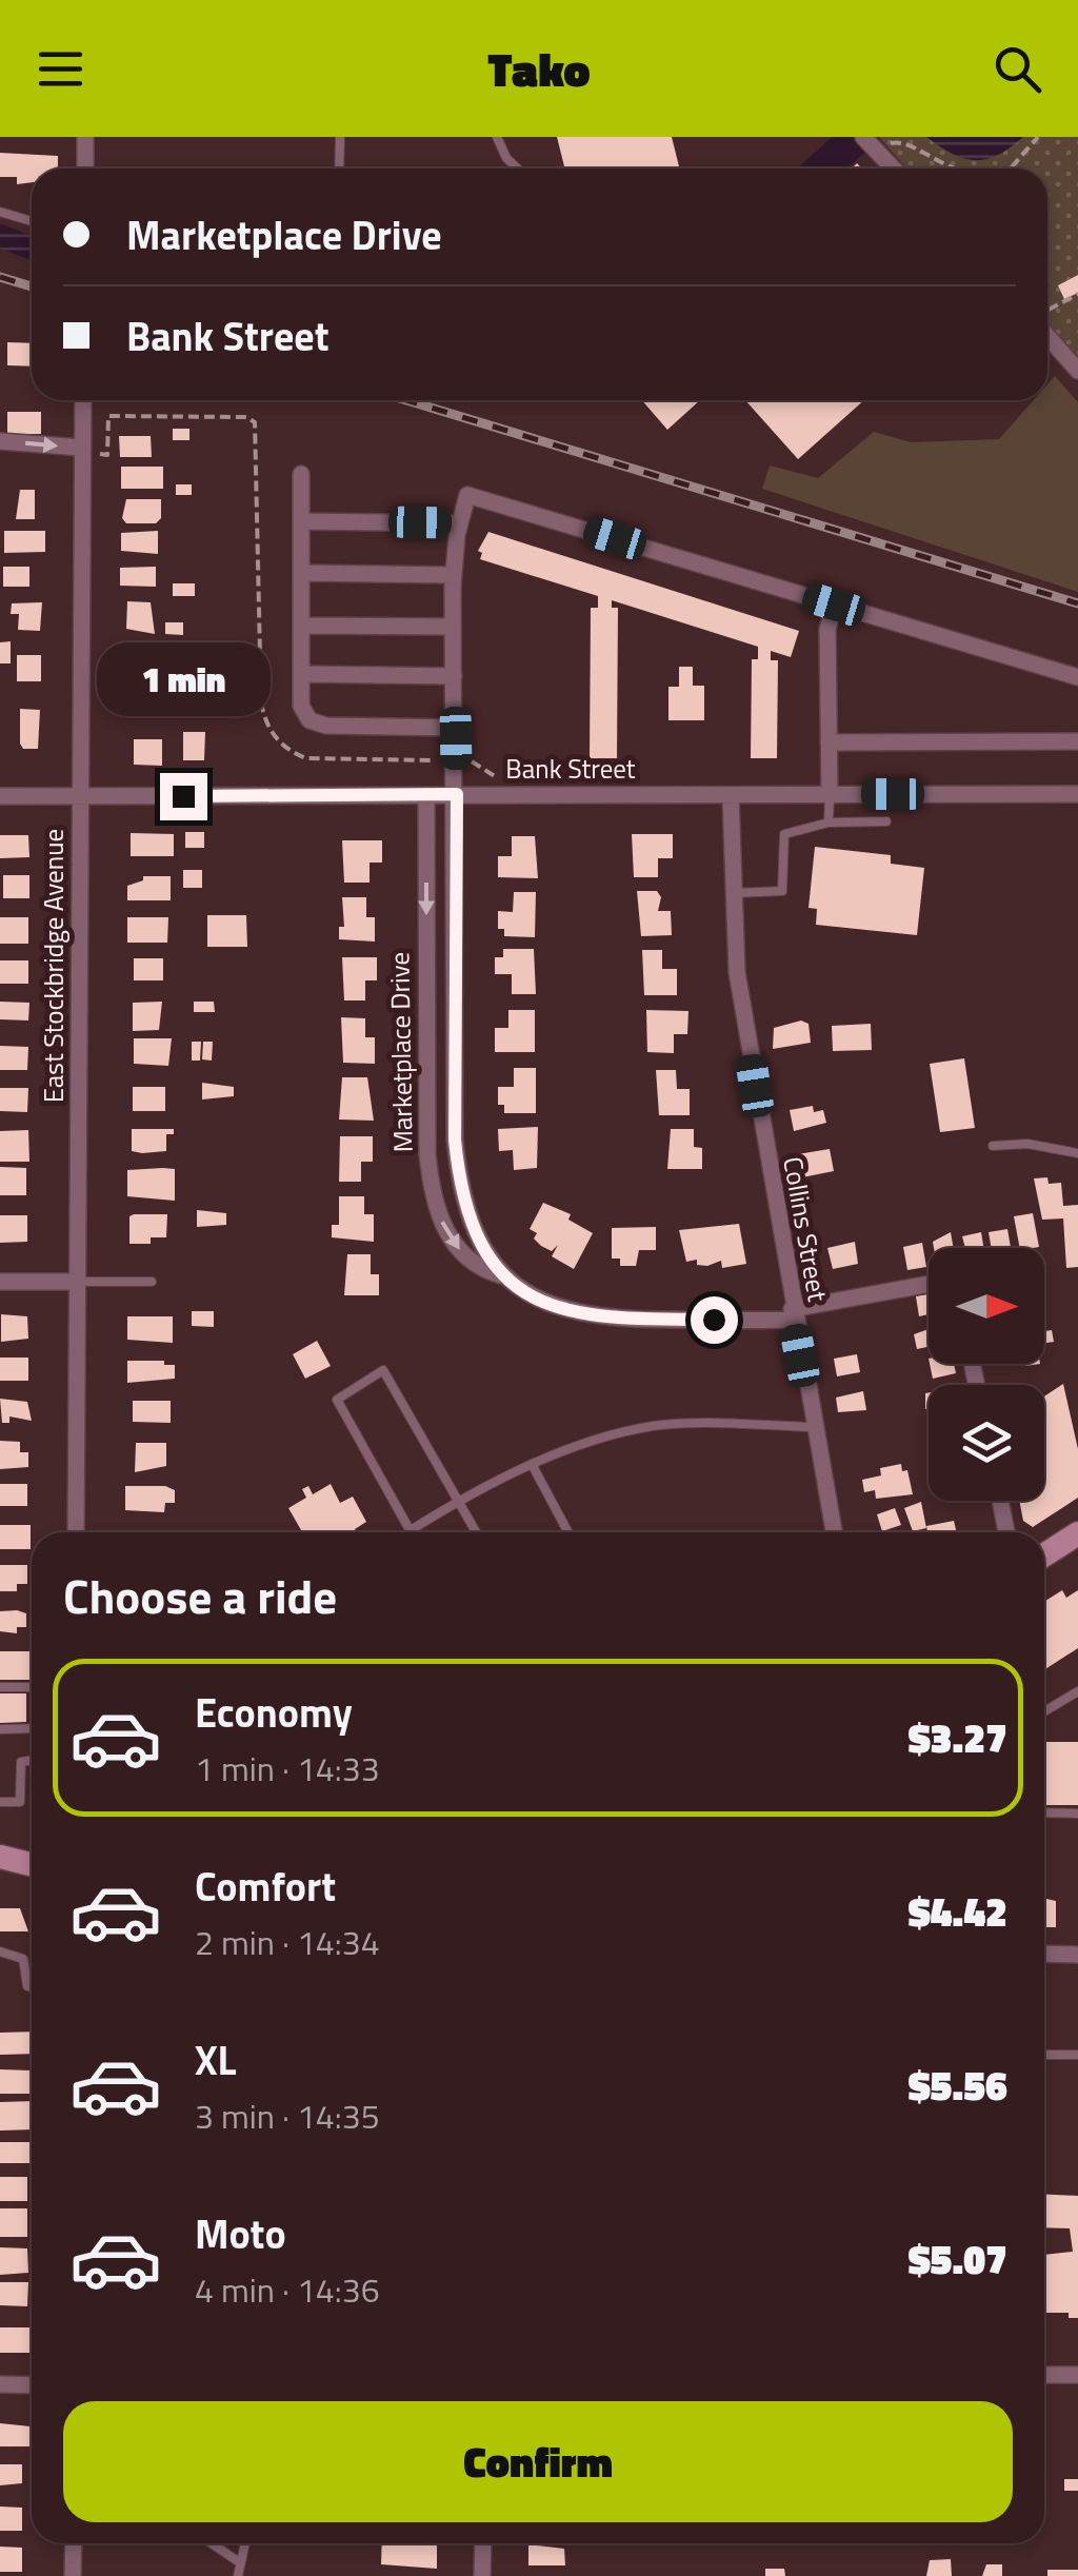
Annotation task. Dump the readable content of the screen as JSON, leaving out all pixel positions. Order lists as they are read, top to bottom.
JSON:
{
  "streets": {
    "street": [
      "Bank Street",
      "East Stockbridge Avenue",
      "Marketplace Drive",
      "Collins Street"
    ]
  },
  "crossings": [
    ["Bank Street", "East Stockbridge Avenue"],
    ["Bank Street", "Marketplace Drive"],
    ["Bank Street", "Collins Street"],
    ["Marketplace Drive", "Collins Street"]
  ],
  "north": "right",
  "page": {
    "header": "Tako",
    "banner": ["Marketplace Drive", "Bank Street"],
    "bubble": "1 min",
    "heading": "Choose a ride",
    "list": [
      {
        "name": "Economy",
        "note": "1 min · 14:33",
        "value": "$3.27"
      },
      {
        "name": "Comfort",
        "note": "2 min · 14:34",
        "value": "$4.42"
      },
      {
        "name": "XL",
        "note": "3 min · 14:35",
        "value": "$5.56"
      },
      {
        "name": "Moto",
        "note": "4 min · 14:36",
        "value": "$5.07"
      }
    ],
    "buttons": "Confirm"
  }
}
